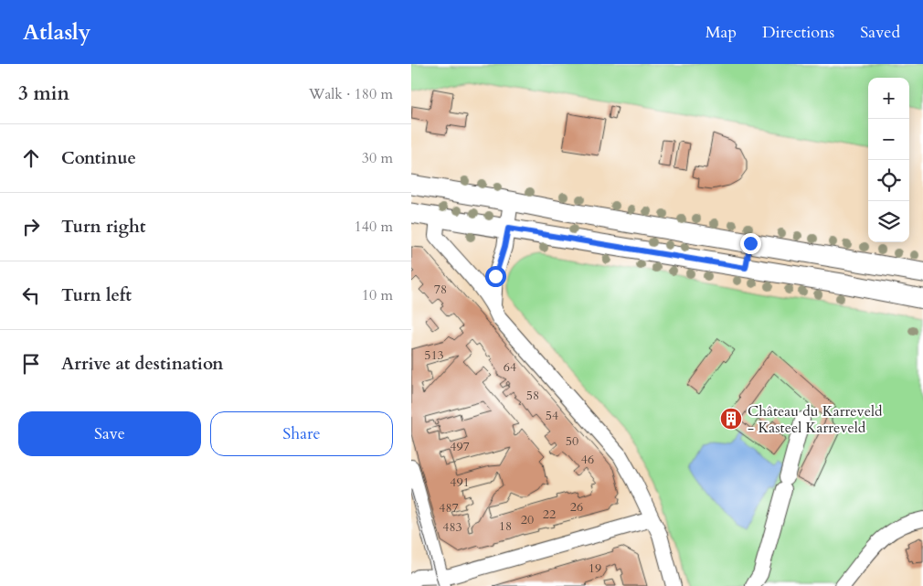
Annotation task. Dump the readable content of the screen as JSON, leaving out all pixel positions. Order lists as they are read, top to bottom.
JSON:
{
  "places": {
    "building": ["Château du Karreveld - Kasteel Karreveld"]
  },
  "house_numbers": [
    "78",
    "513",
    "64",
    "58",
    "54",
    "50",
    "497",
    "46",
    "491",
    "26",
    "487",
    "22",
    "20",
    "18",
    "483",
    "19"
  ],
  "page": {
    "header": "Atlasly",
    "nav": ["Map", "Directions", "Saved"],
    "heading": ["3 min", "Walk · 180 m"],
    "map_buttons": ["+", "−"],
    "list": [
      ["Continue", "30 m"],
      ["Turn right", "140 m"],
      ["Turn left", "10 m"],
      "Arrive at destination"
    ],
    "buttons": ["Save", "Share"]
  }
}
